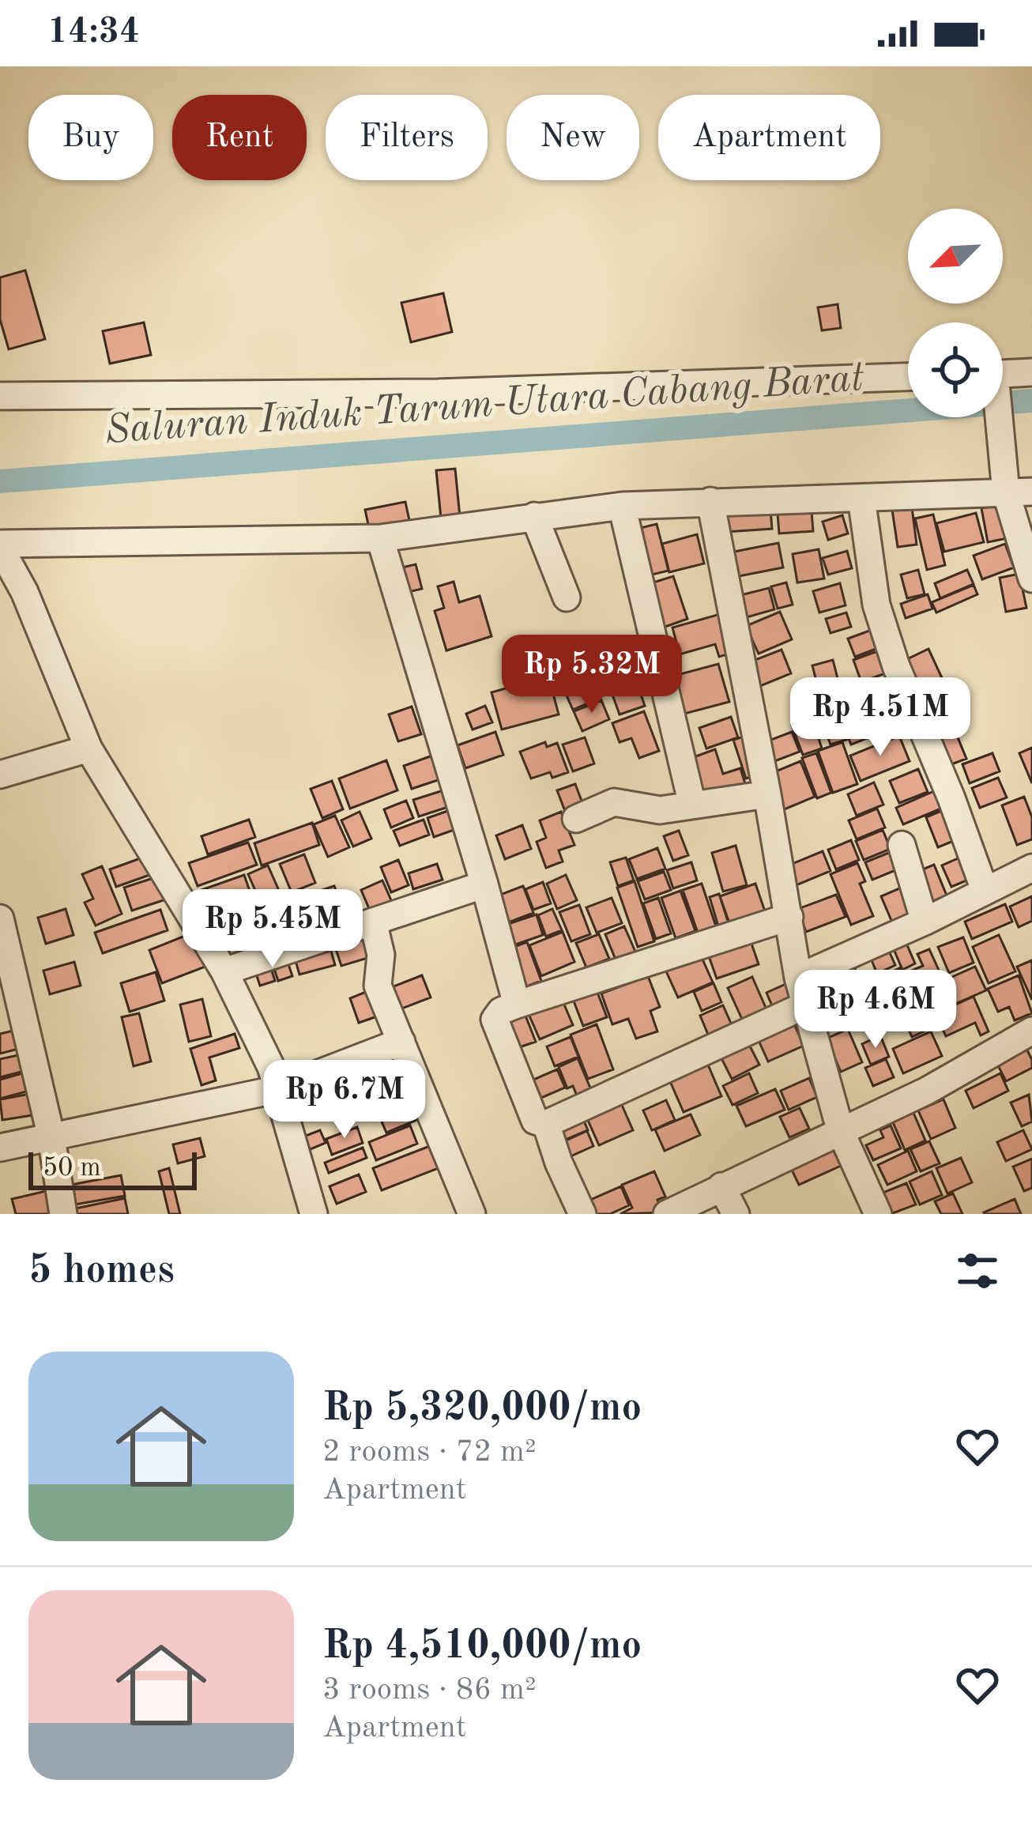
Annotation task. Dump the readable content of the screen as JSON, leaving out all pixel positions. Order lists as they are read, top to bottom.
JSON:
{
  "water": ["Saluran Induk Tarum Utara Cabang Barat"],
  "scale_bar": "50 m",
  "north": "bottom left",
  "page": {
    "status": "14:34",
    "chip": [
      "Buy",
      "Rent",
      "Filters",
      "New",
      "Apartment"
    ],
    "price": [
      "Rp 5.32M",
      "Rp 4.51M",
      "Rp 5.45M",
      "Rp 4.6M",
      "Rp 6.7M"
    ],
    "scale": "50 m",
    "heading": "5 homes",
    "list": [
      {
        "name": "Rp 5,320,000/mo",
        "note": "2 rooms · 72 m² · Apartment"
      },
      {
        "name": "Rp 4,510,000/mo",
        "note": "3 rooms · 86 m² · Apartment"
      }
    ]
  }
}
